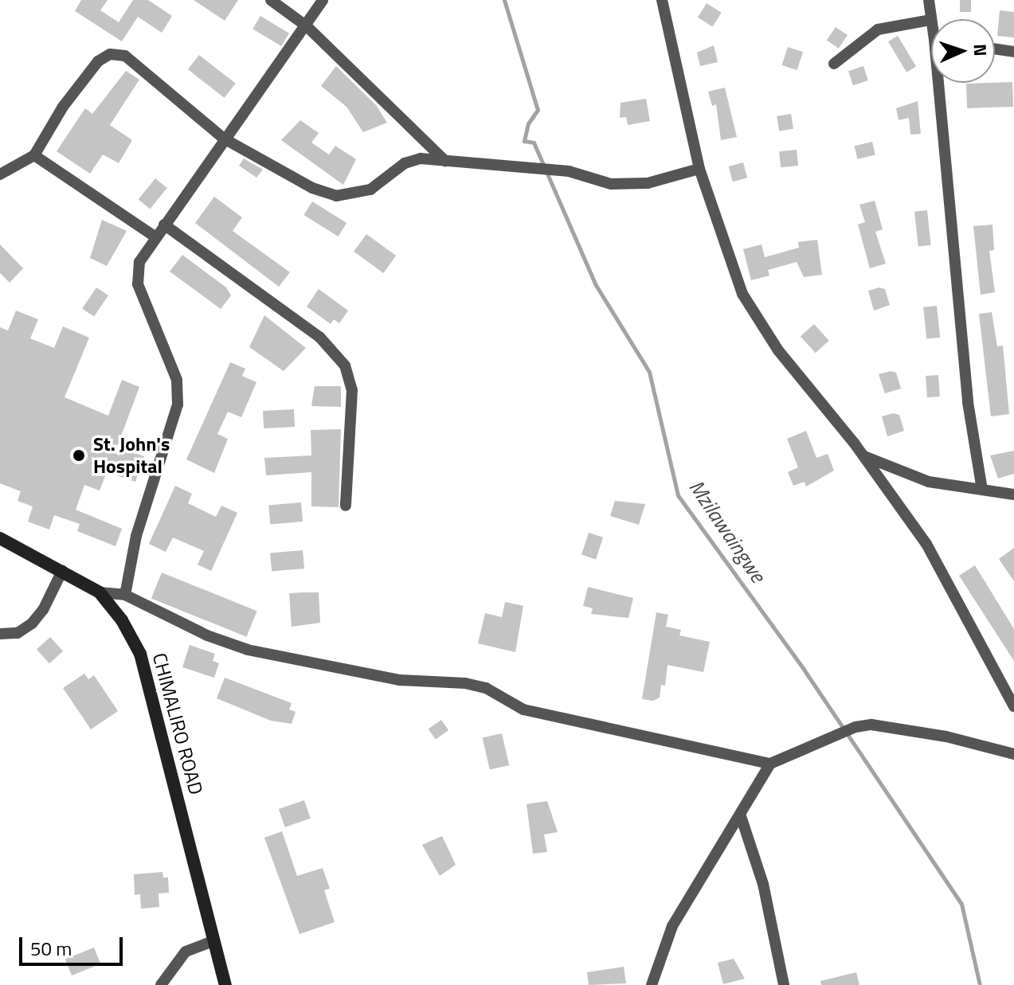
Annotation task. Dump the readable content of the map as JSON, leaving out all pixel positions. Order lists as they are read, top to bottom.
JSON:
{
  "streets": {
    "street": ["CHIMALIRO ROAD"]
  },
  "water": ["Mzilawaingwe"],
  "places": ["St. John's Hospital"],
  "scale_bar": "50 m",
  "north": "right"
}
